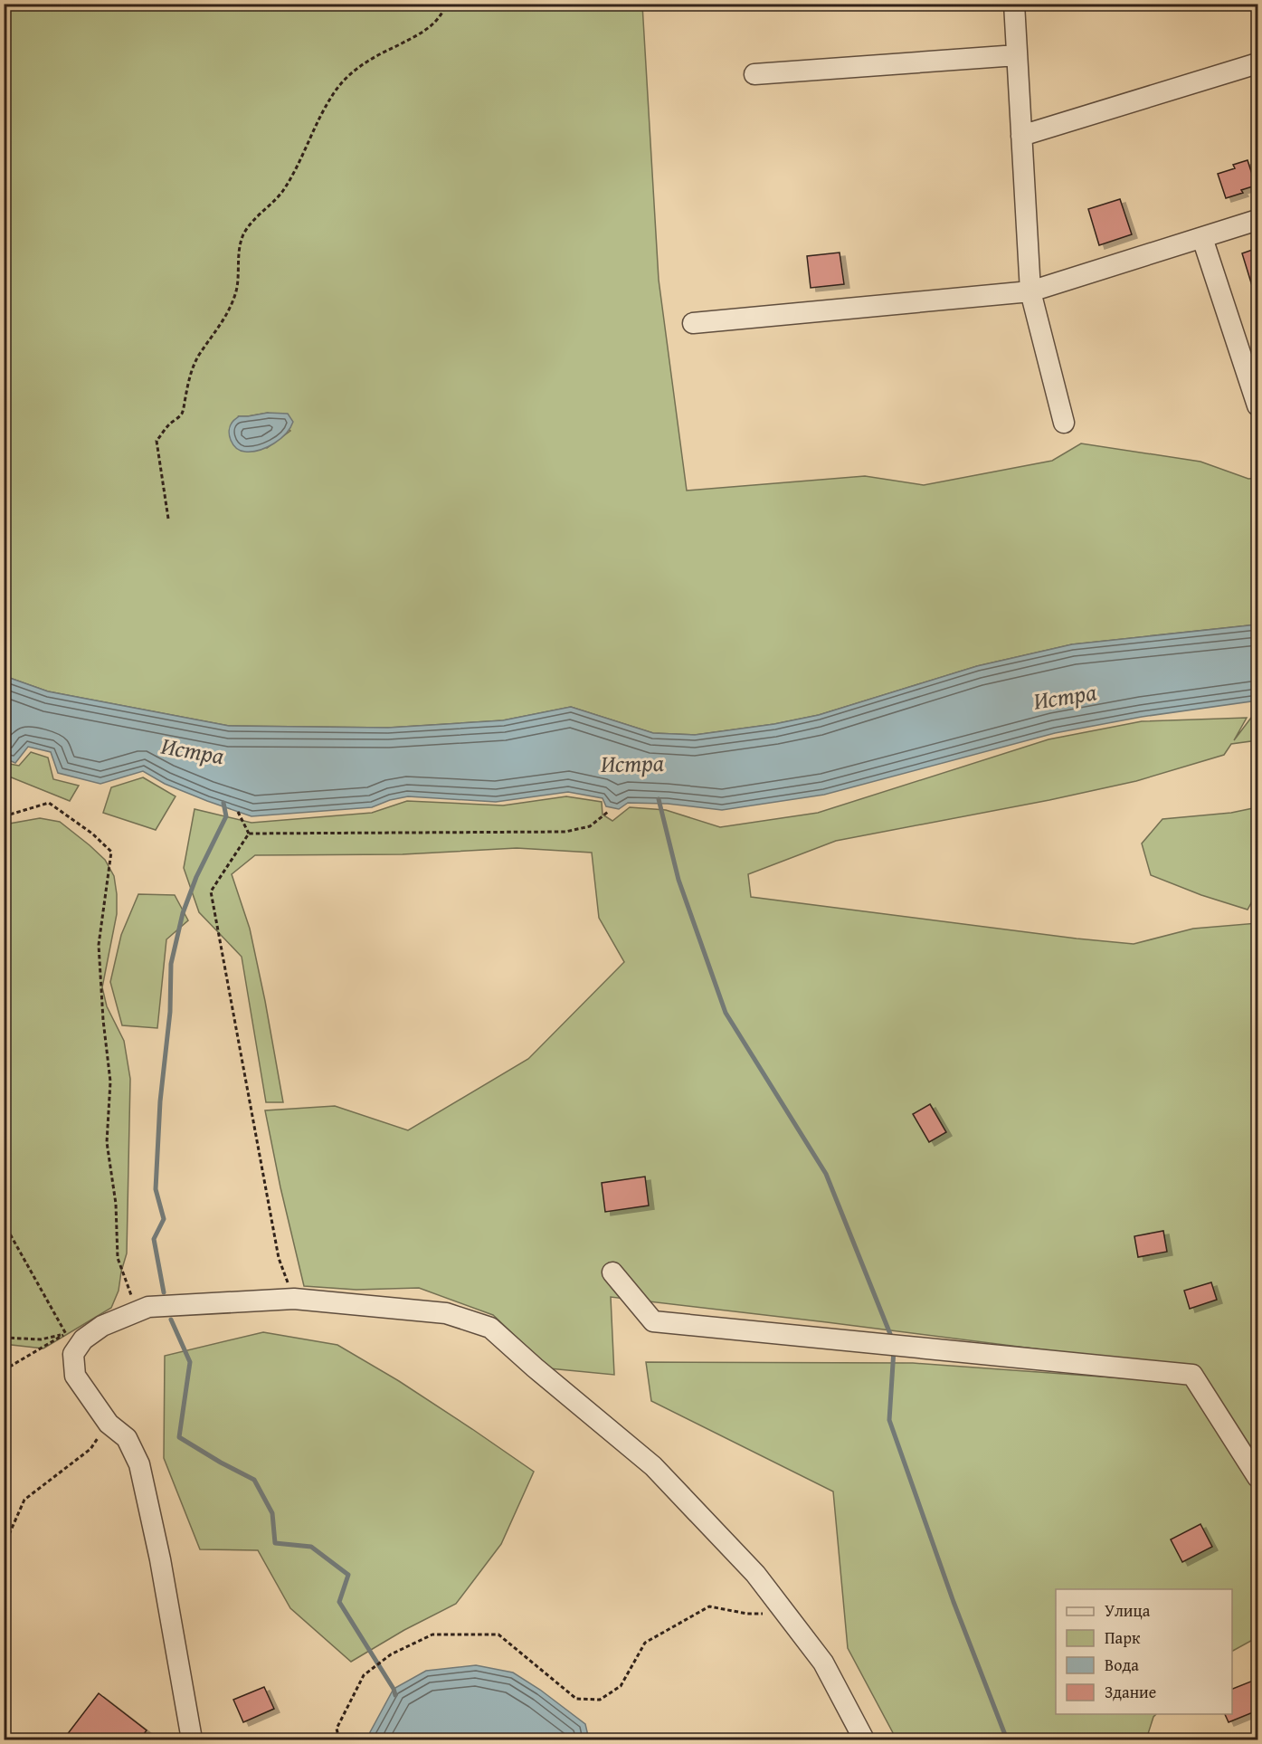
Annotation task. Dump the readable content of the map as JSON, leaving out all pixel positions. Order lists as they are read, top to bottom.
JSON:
{
  "water": ["Истра"],
  "legend": [
    "Улица",
    "Парк",
    "Вода",
    "Здание"
  ]
}
